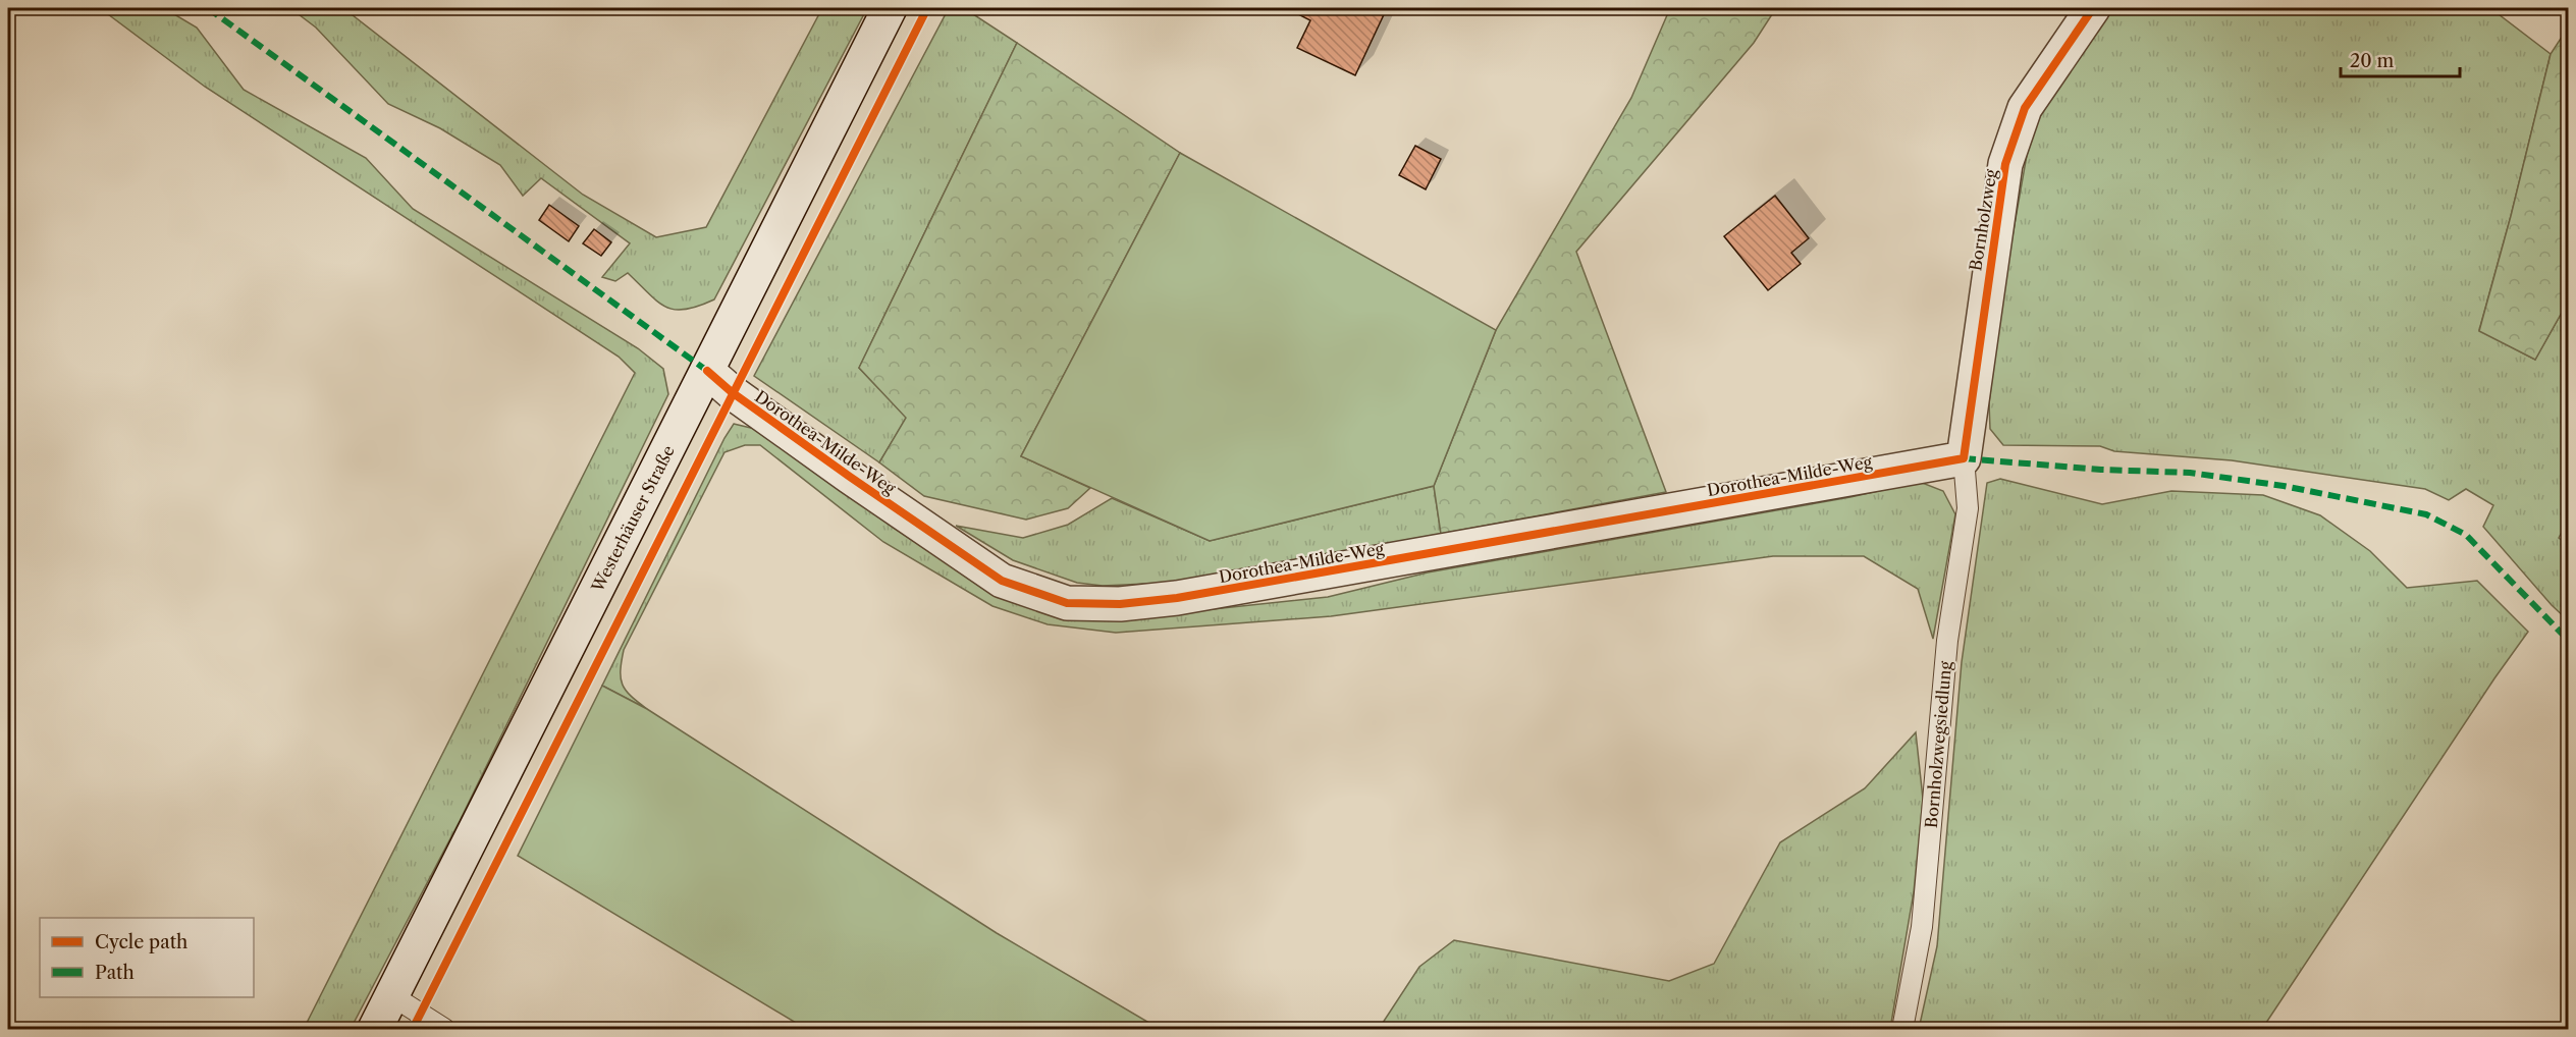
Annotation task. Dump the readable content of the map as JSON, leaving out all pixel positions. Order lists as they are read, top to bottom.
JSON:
{
  "streets": {
    "street": ["Bornholzweg", "Dorothea-Milde-Weg", "Westerhäuser Straße"],
    "lane": ["Bornholzwegsiedlung"]
  },
  "crossings": [
    ["Bornholzweg", "Dorothea-Milde-Weg"],
    ["Bornholzweg", "Bornholzwegsiedlung"],
    ["Dorothea-Milde-Weg", "Westerhäuser Straße"],
    ["Dorothea-Milde-Weg", "Bornholzwegsiedlung"]
  ],
  "legend": ["Cycle path", "Path"],
  "scale_bar": "20 m"
}
